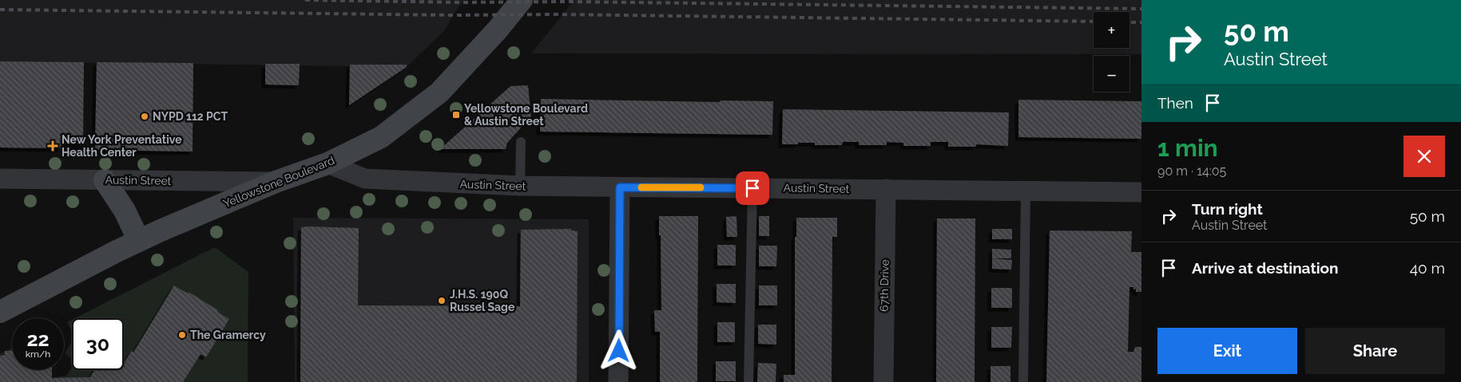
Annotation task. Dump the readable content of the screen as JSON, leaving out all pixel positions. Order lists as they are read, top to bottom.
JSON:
{
  "streets": {
    "street": ["Austin Street", "Yellowstone Boulevard", "67th Drive"]
  },
  "crossings": [
    ["Austin Street", "Yellowstone Boulevard"],
    ["Austin Street", "67th Drive"]
  ],
  "places": {
    "transit": ["Yellowstone Boulevard & Austin Street"],
    "other": ["NYPD 112 PCT", "J.H.S. 190Q Russel Sage", "The Gramercy"],
    "health": ["New York Preventative Health Center"]
  },
  "page": {
    "turn": ["50 m", "Austin Street"],
    "map_buttons": ["+", "−"],
    "then": "Then",
    "heading": ["1 min", "90 m · 14:05"],
    "list": [
      {
        "name": "Turn right",
        "note": "Austin Street",
        "value": "50 m"
      },
      {
        "name": "Arrive at destination",
        "value": "40 m"
      }
    ],
    "speed": "22 km/h",
    "limit": "30",
    "buttons": ["Exit", "Share"]
  }
}
